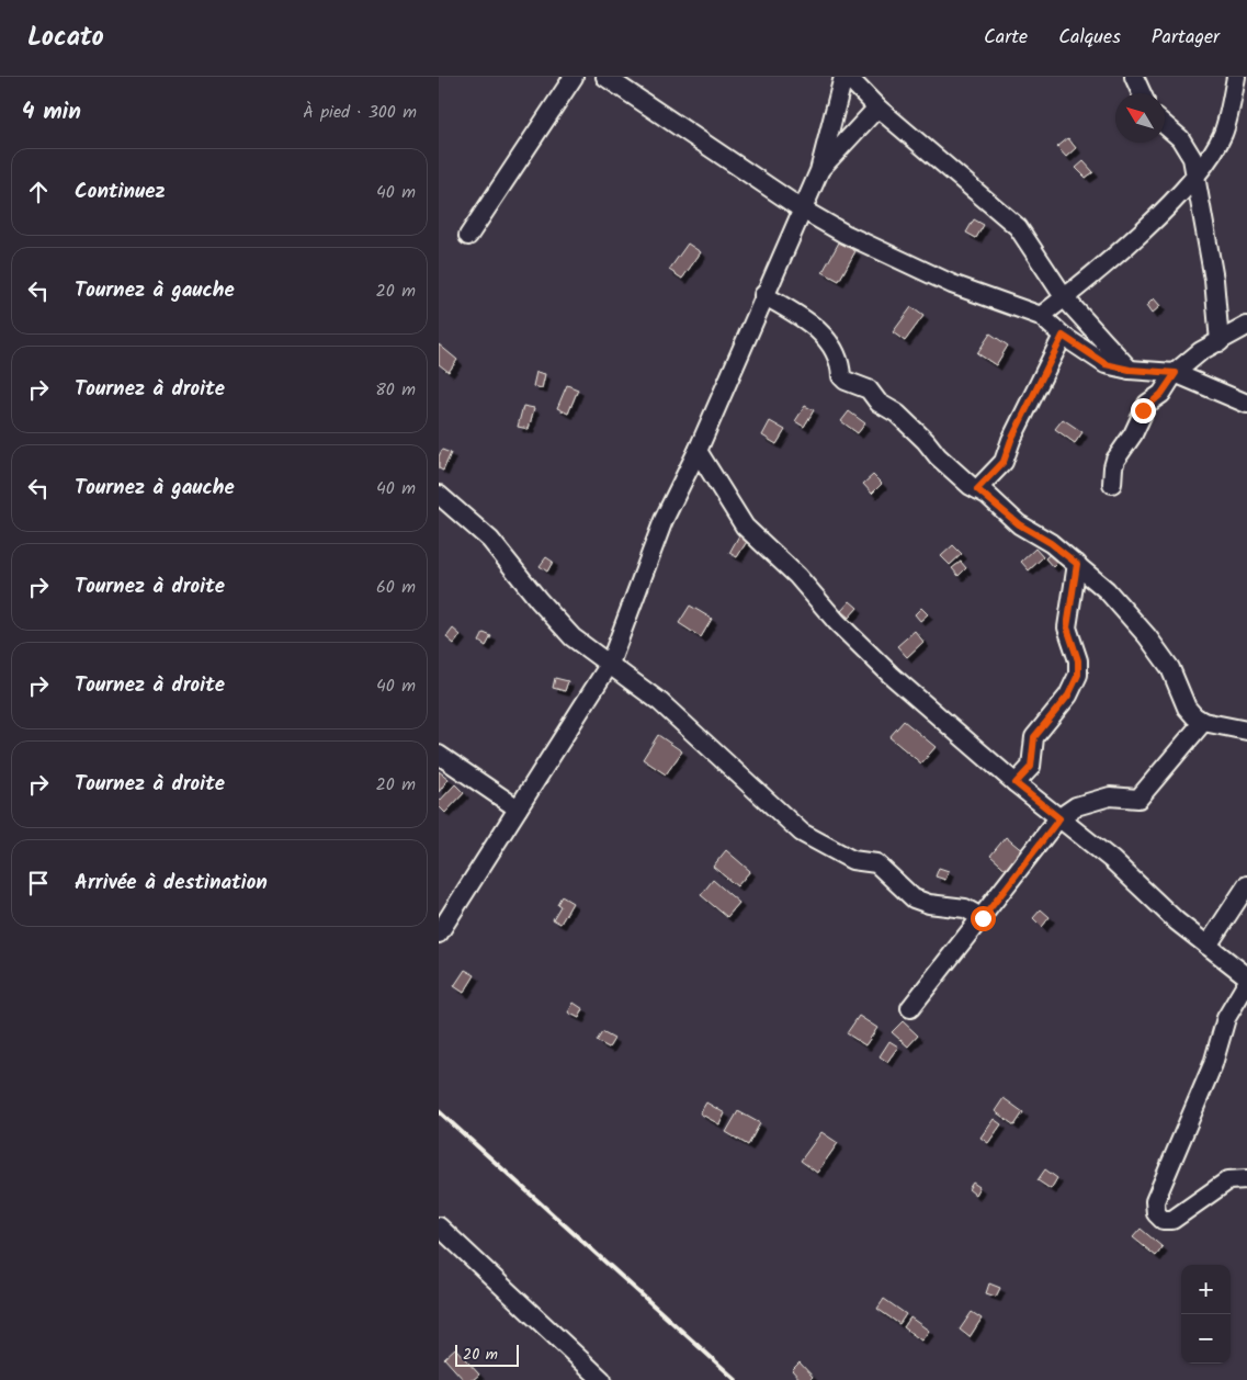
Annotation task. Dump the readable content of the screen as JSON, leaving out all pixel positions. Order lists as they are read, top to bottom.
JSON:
{
  "scale_bar": "20 m",
  "north": "top left",
  "page": {
    "header": "Locato",
    "nav": ["Carte", "Calques", "Partager"],
    "heading": ["4 min", "À pied · 300 m"],
    "list": [
      ["Continuez", "40 m"],
      ["Tournez à gauche", "20 m"],
      ["Tournez à droite", "80 m"],
      ["Tournez à gauche", "40 m"],
      ["Tournez à droite", "60 m"],
      ["Tournez à droite", "40 m"],
      ["Tournez à droite", "20 m"],
      "Arrivée à destination"
    ],
    "map_buttons": ["+", "−"],
    "scale": "20 m"
  }
}
